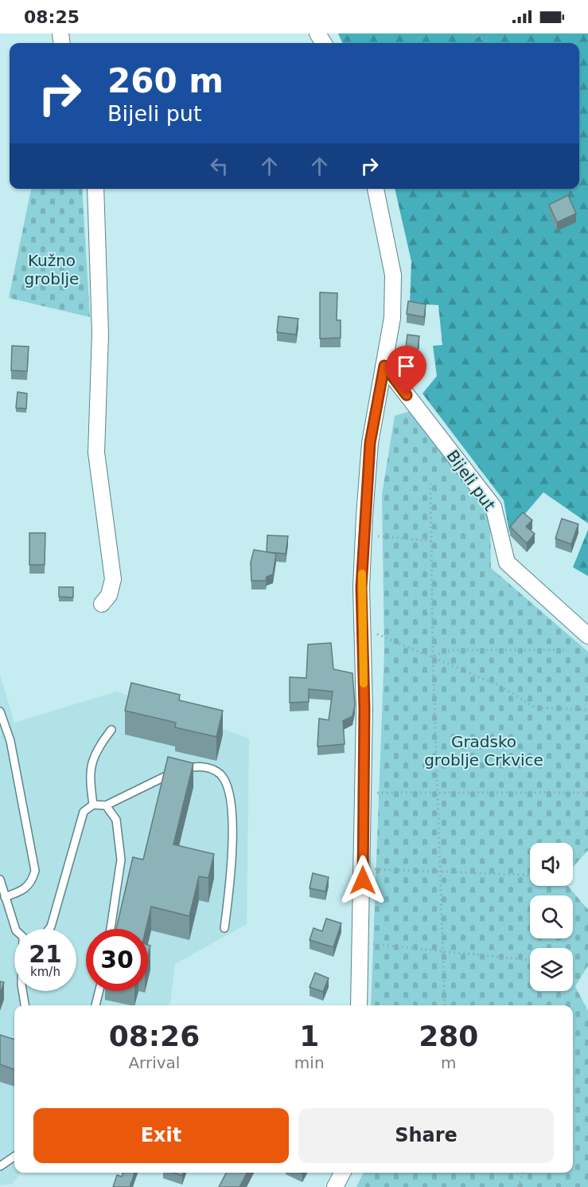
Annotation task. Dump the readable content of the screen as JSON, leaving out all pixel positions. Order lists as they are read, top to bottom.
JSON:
{
  "streets": {
    "street": ["Bijeli put"]
  },
  "parks": ["Kužno groblje", "Gradsko groblje Crkvice"],
  "page": {
    "status": "08:25",
    "turn": ["260 m", "Bijeli put"],
    "speed": "21 km/h",
    "limit": "30",
    "eta": [
      "08:26",
      "Arrival",
      "1",
      "min",
      "280",
      "m"
    ],
    "buttons": ["Exit", "Share"]
  }
}
